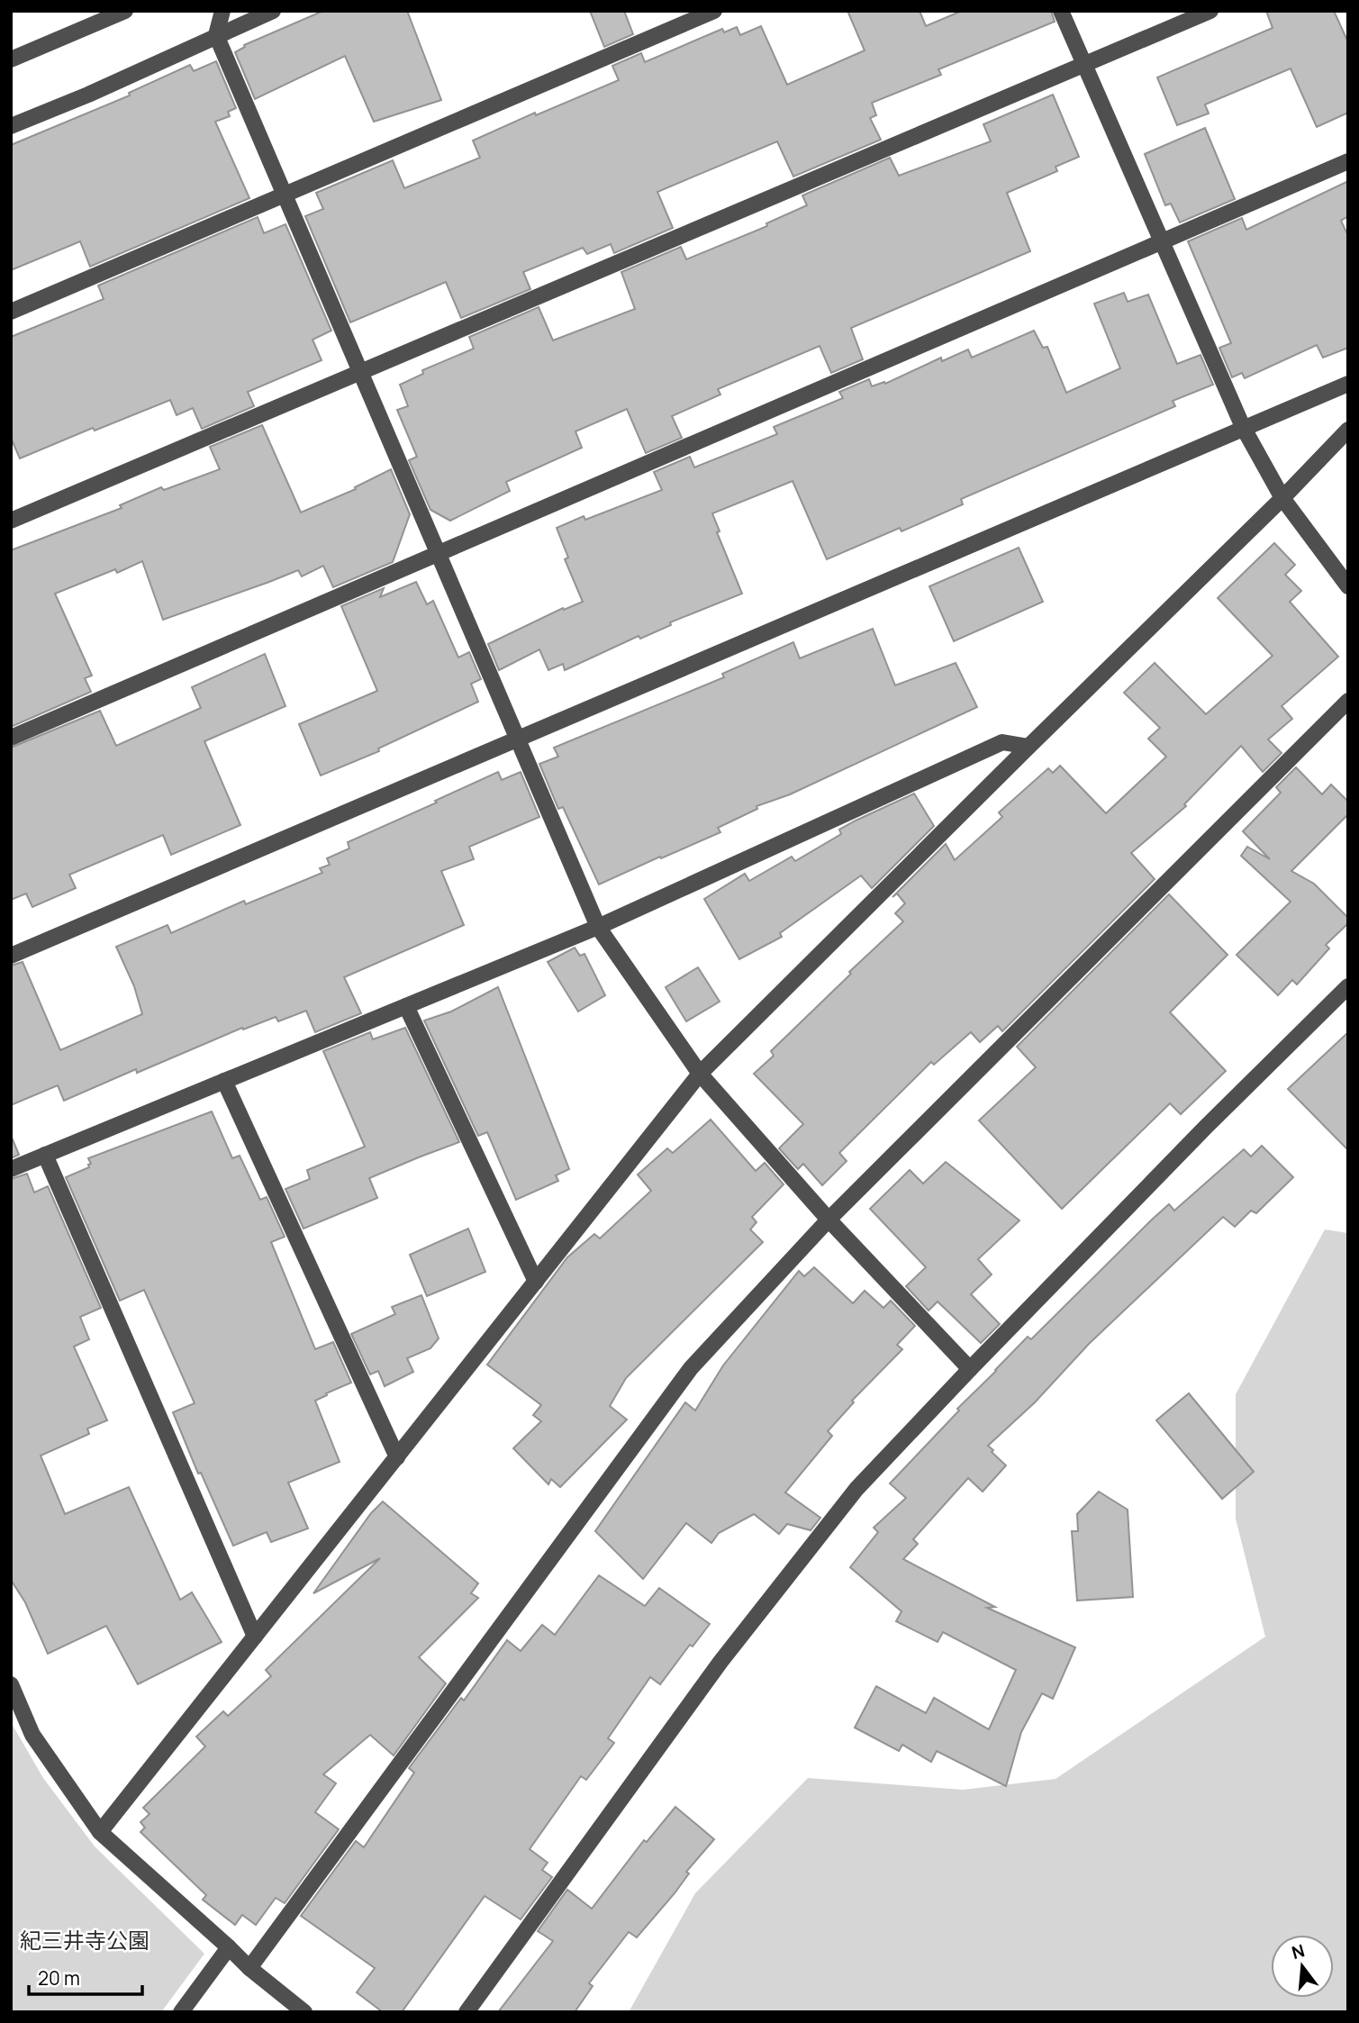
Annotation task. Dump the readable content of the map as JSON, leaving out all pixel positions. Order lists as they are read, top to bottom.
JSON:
{
  "parks": ["紀三井寺公園"],
  "scale_bar": "20 m",
  "north": "top"
}
